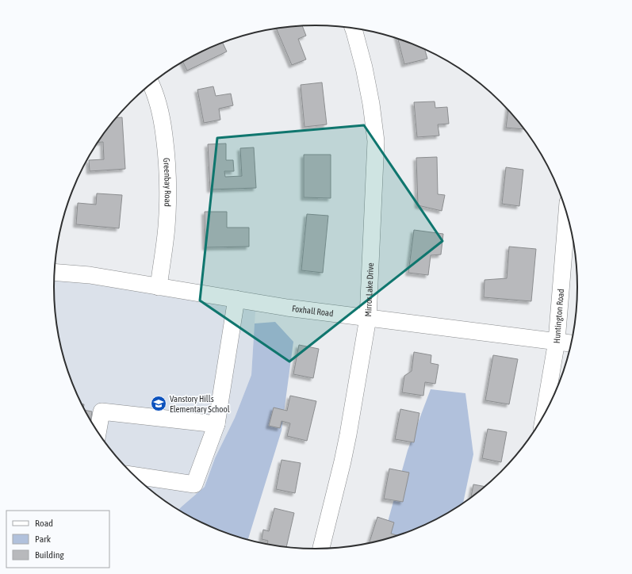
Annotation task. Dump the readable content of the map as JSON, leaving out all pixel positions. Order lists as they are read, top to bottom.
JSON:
{
  "streets": {
    "street": [
      "Greenbay Road",
      "Mirror Lake Drive",
      "Foxhall Road",
      "Huntington Road"
    ]
  },
  "crossings": [
    ["Greenbay Road", "Foxhall Road"],
    ["Mirror Lake Drive", "Foxhall Road"],
    ["Foxhall Road", "Huntington Road"]
  ],
  "places": {
    "school or university": ["Vanstory Hills Elementary School"]
  },
  "legend": ["Road", "Park", "Building"]
}
